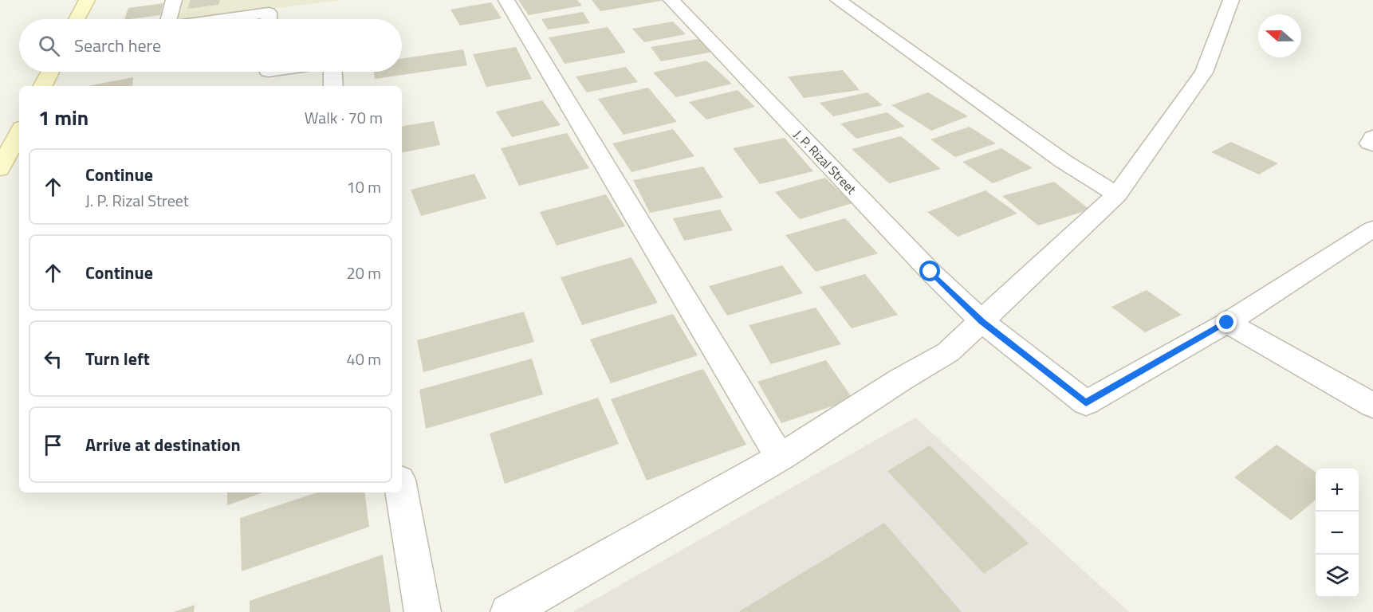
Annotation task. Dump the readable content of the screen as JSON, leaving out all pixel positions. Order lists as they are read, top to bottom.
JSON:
{
  "streets": {
    "street": ["J. P. Rizal Street"]
  },
  "north": "left",
  "page": {
    "search": "Search here",
    "heading": ["1 min", "Walk · 70 m"],
    "list": [
      ["Continue", "J. P. Rizal Street", "10 m"],
      ["Continue", "20 m"],
      ["Turn left", "40 m"],
      "Arrive at destination"
    ],
    "map_buttons": ["+", "−"]
  }
}
